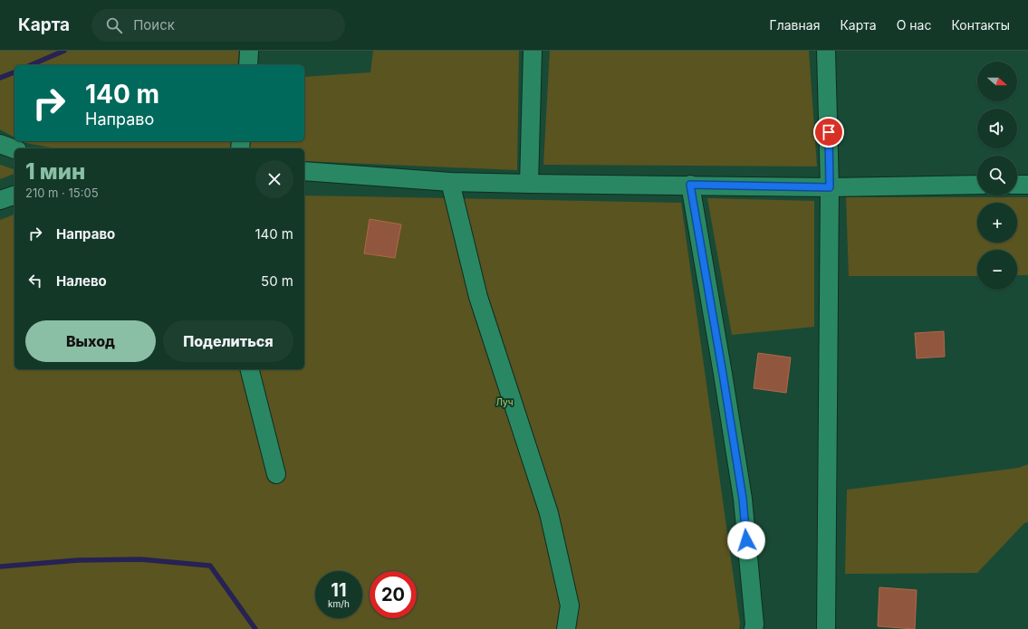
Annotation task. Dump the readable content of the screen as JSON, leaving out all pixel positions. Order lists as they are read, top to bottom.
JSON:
{
  "parks": ["Луч"],
  "north": "right",
  "page": {
    "header": "Карта",
    "search": "Поиск",
    "nav": [
      "Главная",
      "Карта",
      "О нас",
      "Контакты"
    ],
    "map_buttons": ["+", "−"],
    "turn": ["140 m", "Направо"],
    "heading": ["1 мин", "210 m · 15:05"],
    "list": [
      {
        "name": "Направо",
        "value": "140 m"
      },
      {
        "name": "Налево",
        "value": "50 m"
      }
    ],
    "buttons": ["Выход", "Поделиться"],
    "speed": "11 km/h",
    "limit": "20"
  }
}
